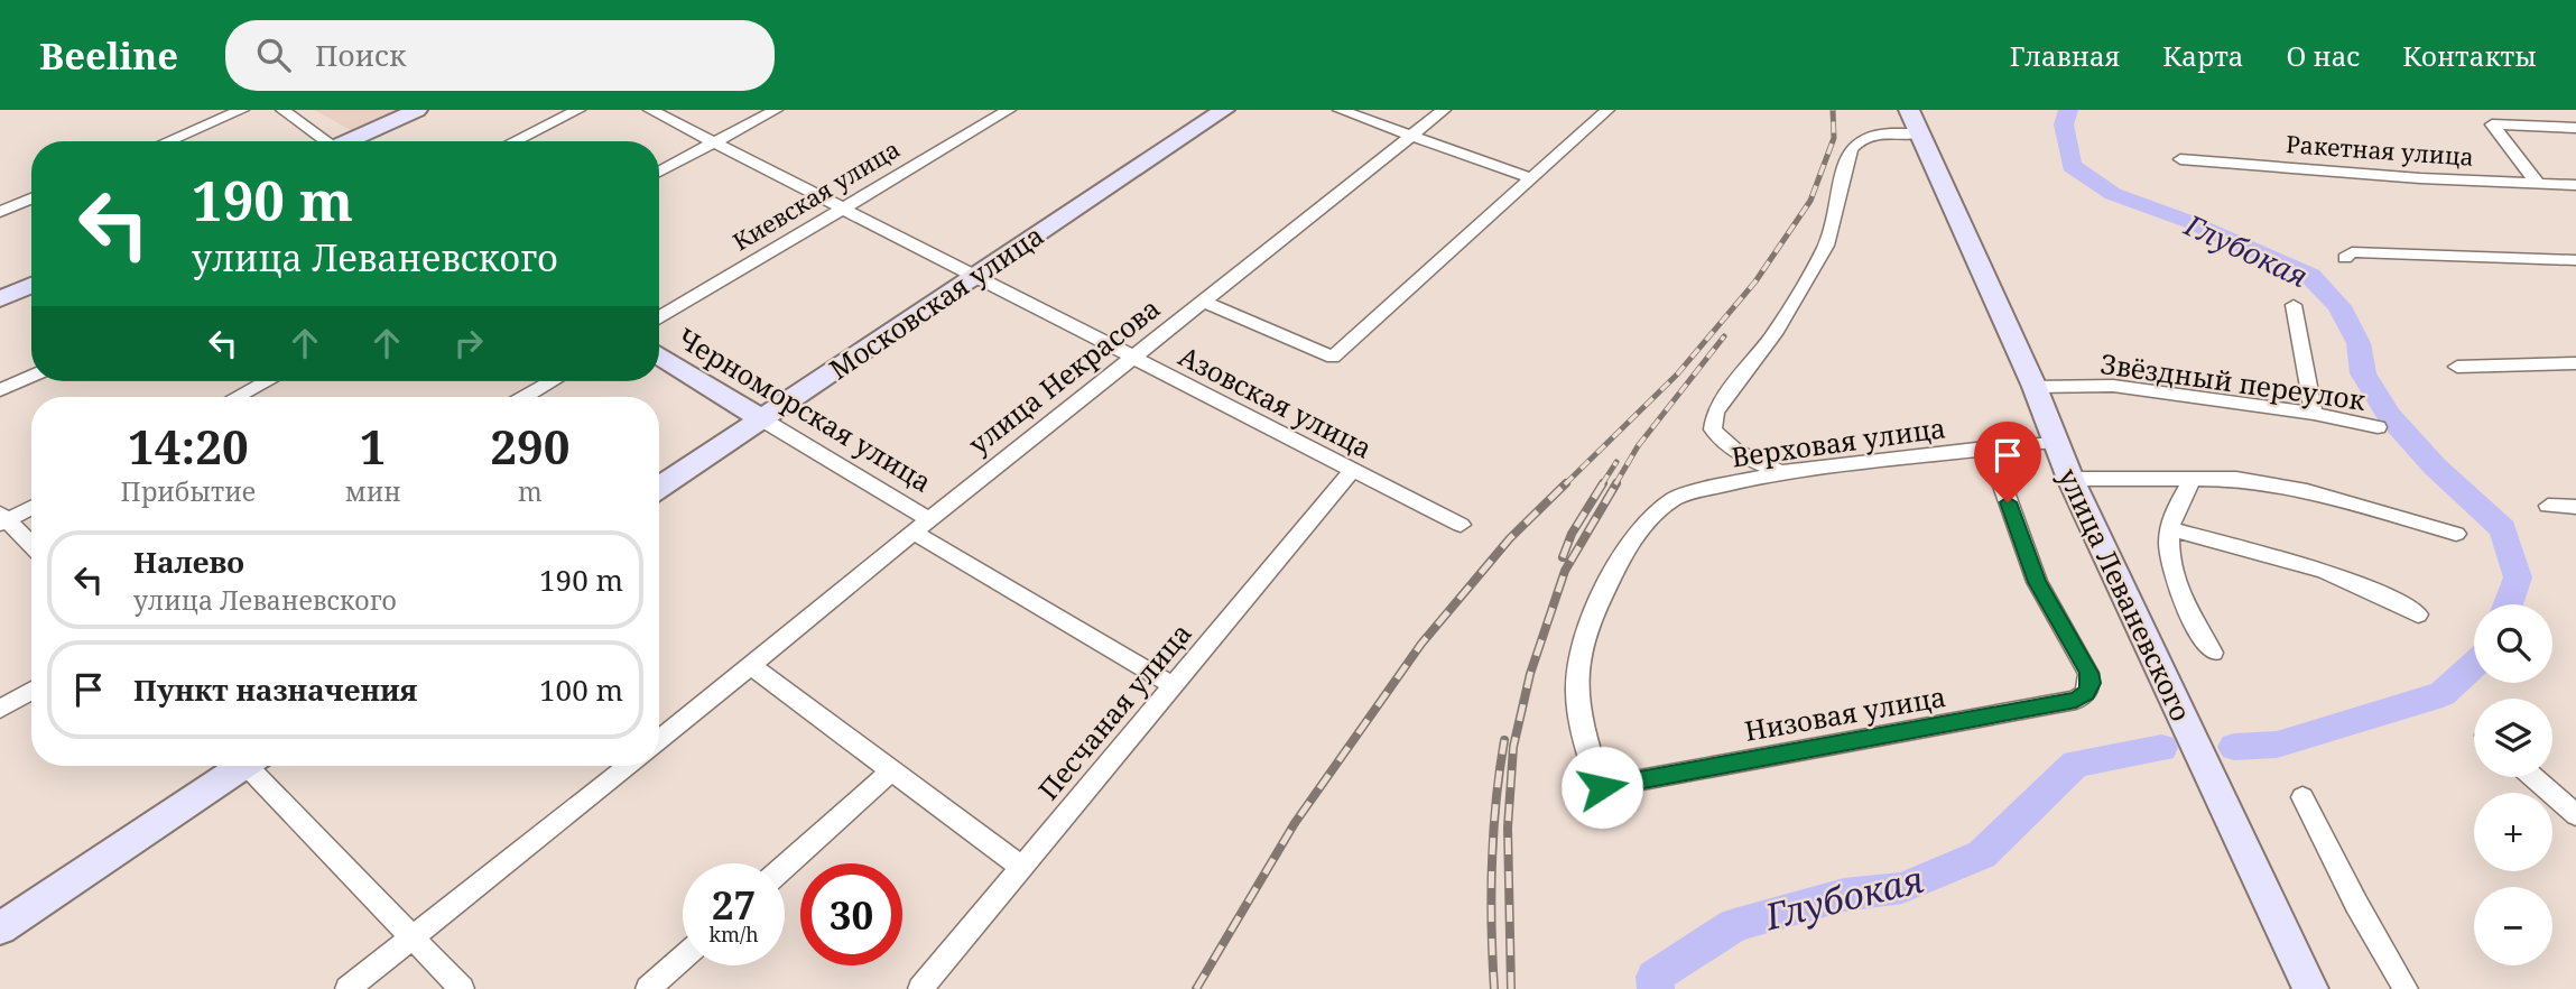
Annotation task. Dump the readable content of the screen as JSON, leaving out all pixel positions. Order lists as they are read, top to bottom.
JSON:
{
  "streets": {
    "street": [
      "Ракетная улица",
      "Киевская улица",
      "Московская улица",
      "улица Некрасова",
      "Звёздный переулок",
      "Азовская улица",
      "Черноморская улица",
      "Верховая улица",
      "улица Леваневского",
      "Песчаная улица",
      "Низовая улица"
    ]
  },
  "crossings": [
    ["Киевская улица", "Азовская улица"],
    ["Московская улица", "Азовская улица"],
    ["Московская улица", "Черноморская улица"],
    ["улица Некрасова", "Азовская улица"],
    ["улица Некрасова", "Черноморская улица"],
    ["Звёздный переулок", "улица Леваневского"],
    ["Азовская улица", "Песчаная улица"],
    ["Черноморская улица", "Песчаная улица"],
    ["Верховая улица", "улица Леваневского"],
    ["Верховая улица", "Низовая улица"]
  ],
  "water": ["Глубокая"],
  "page": {
    "header": "Beeline",
    "search": "Поиск",
    "nav": [
      "Главная",
      "Карта",
      "О нас",
      "Контакты"
    ],
    "turn": ["190 m", "улица Леваневского"],
    "eta": [
      "14:20",
      "Прибытие",
      "1",
      "мин",
      "290",
      "m"
    ],
    "list": [
      {
        "name": "Налево",
        "note": "улица Леваневского",
        "value": "190 m"
      },
      {
        "name": "Пункт назначения",
        "value": "100 m"
      }
    ],
    "map_buttons": ["+", "−"],
    "speed": "27 km/h",
    "limit": "30"
  }
}
